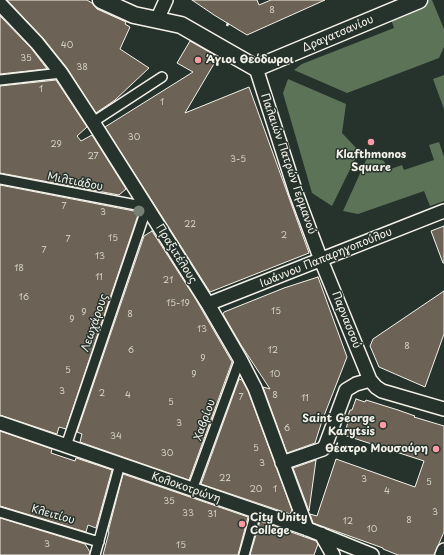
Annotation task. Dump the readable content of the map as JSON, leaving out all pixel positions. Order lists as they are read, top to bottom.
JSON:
{
  "streets": {
    "street": [
      "Δραγατσανίου",
      "Παλαιών Πατρών Γερμανού",
      "Μιλτιάδου",
      "Πραξιτέλους",
      "Ιωάννου Παπαρηγοπούλου",
      "Παρνασσού",
      "Λεωχάρους",
      "Χαβρίου",
      "Κολοκοτρώνη",
      "Κλειτίου"
    ]
  },
  "crossings": [
    ["Δραγατσανίου", "Παλαιών Πατρών Γερμανού"],
    ["Παλαιών Πατρών Γερμανού", "Ιωάννου Παπαρηγοπούλου"],
    ["Παλαιών Πατρών Γερμανού", "Παρνασσού"],
    ["Μιλτιάδου", "Πραξιτέλους"],
    ["Μιλτιάδου", "Λεωχάρους"],
    ["Πραξιτέλους", "Ιωάννου Παπαρηγοπούλου"],
    ["Πραξιτέλους", "Λεωχάρους"],
    ["Πραξιτέλους", "Χαβρίου"],
    ["Πραξιτέλους", "Κολοκοτρώνη"],
    ["Ιωάννου Παπαρηγοπούλου", "Παρνασσού"],
    ["Λεωχάρους", "Κολοκοτρώνη"],
    ["Χαβρίου", "Κολοκοτρώνη"]
  ],
  "places": [
    "Άγιοι Θεόδωροι",
    "Klafthmonos Square",
    "Saint George Karytsis",
    "Θέατρο Μουσούρη",
    "City Unity College"
  ],
  "house_numbers": [
    "8",
    "40",
    "35",
    "38",
    "1",
    "1",
    "30",
    "29",
    "27",
    "3-5",
    "7",
    "3",
    "22",
    "2",
    "15",
    "7",
    "7",
    "13",
    "18",
    "11",
    "21",
    "16",
    "15-19",
    "15",
    "9",
    "8",
    "9",
    "13",
    "8",
    "6",
    "12",
    "9",
    "5",
    "9",
    "10",
    "3",
    "2",
    "4",
    "8",
    "7",
    "11",
    "5",
    "3",
    "6",
    "34",
    "5",
    "30",
    "3",
    "22",
    "3",
    "5",
    "20",
    "1",
    "4",
    "35",
    "3",
    "33",
    "31",
    "8",
    "12",
    "10",
    "3",
    "15"
  ]
}
